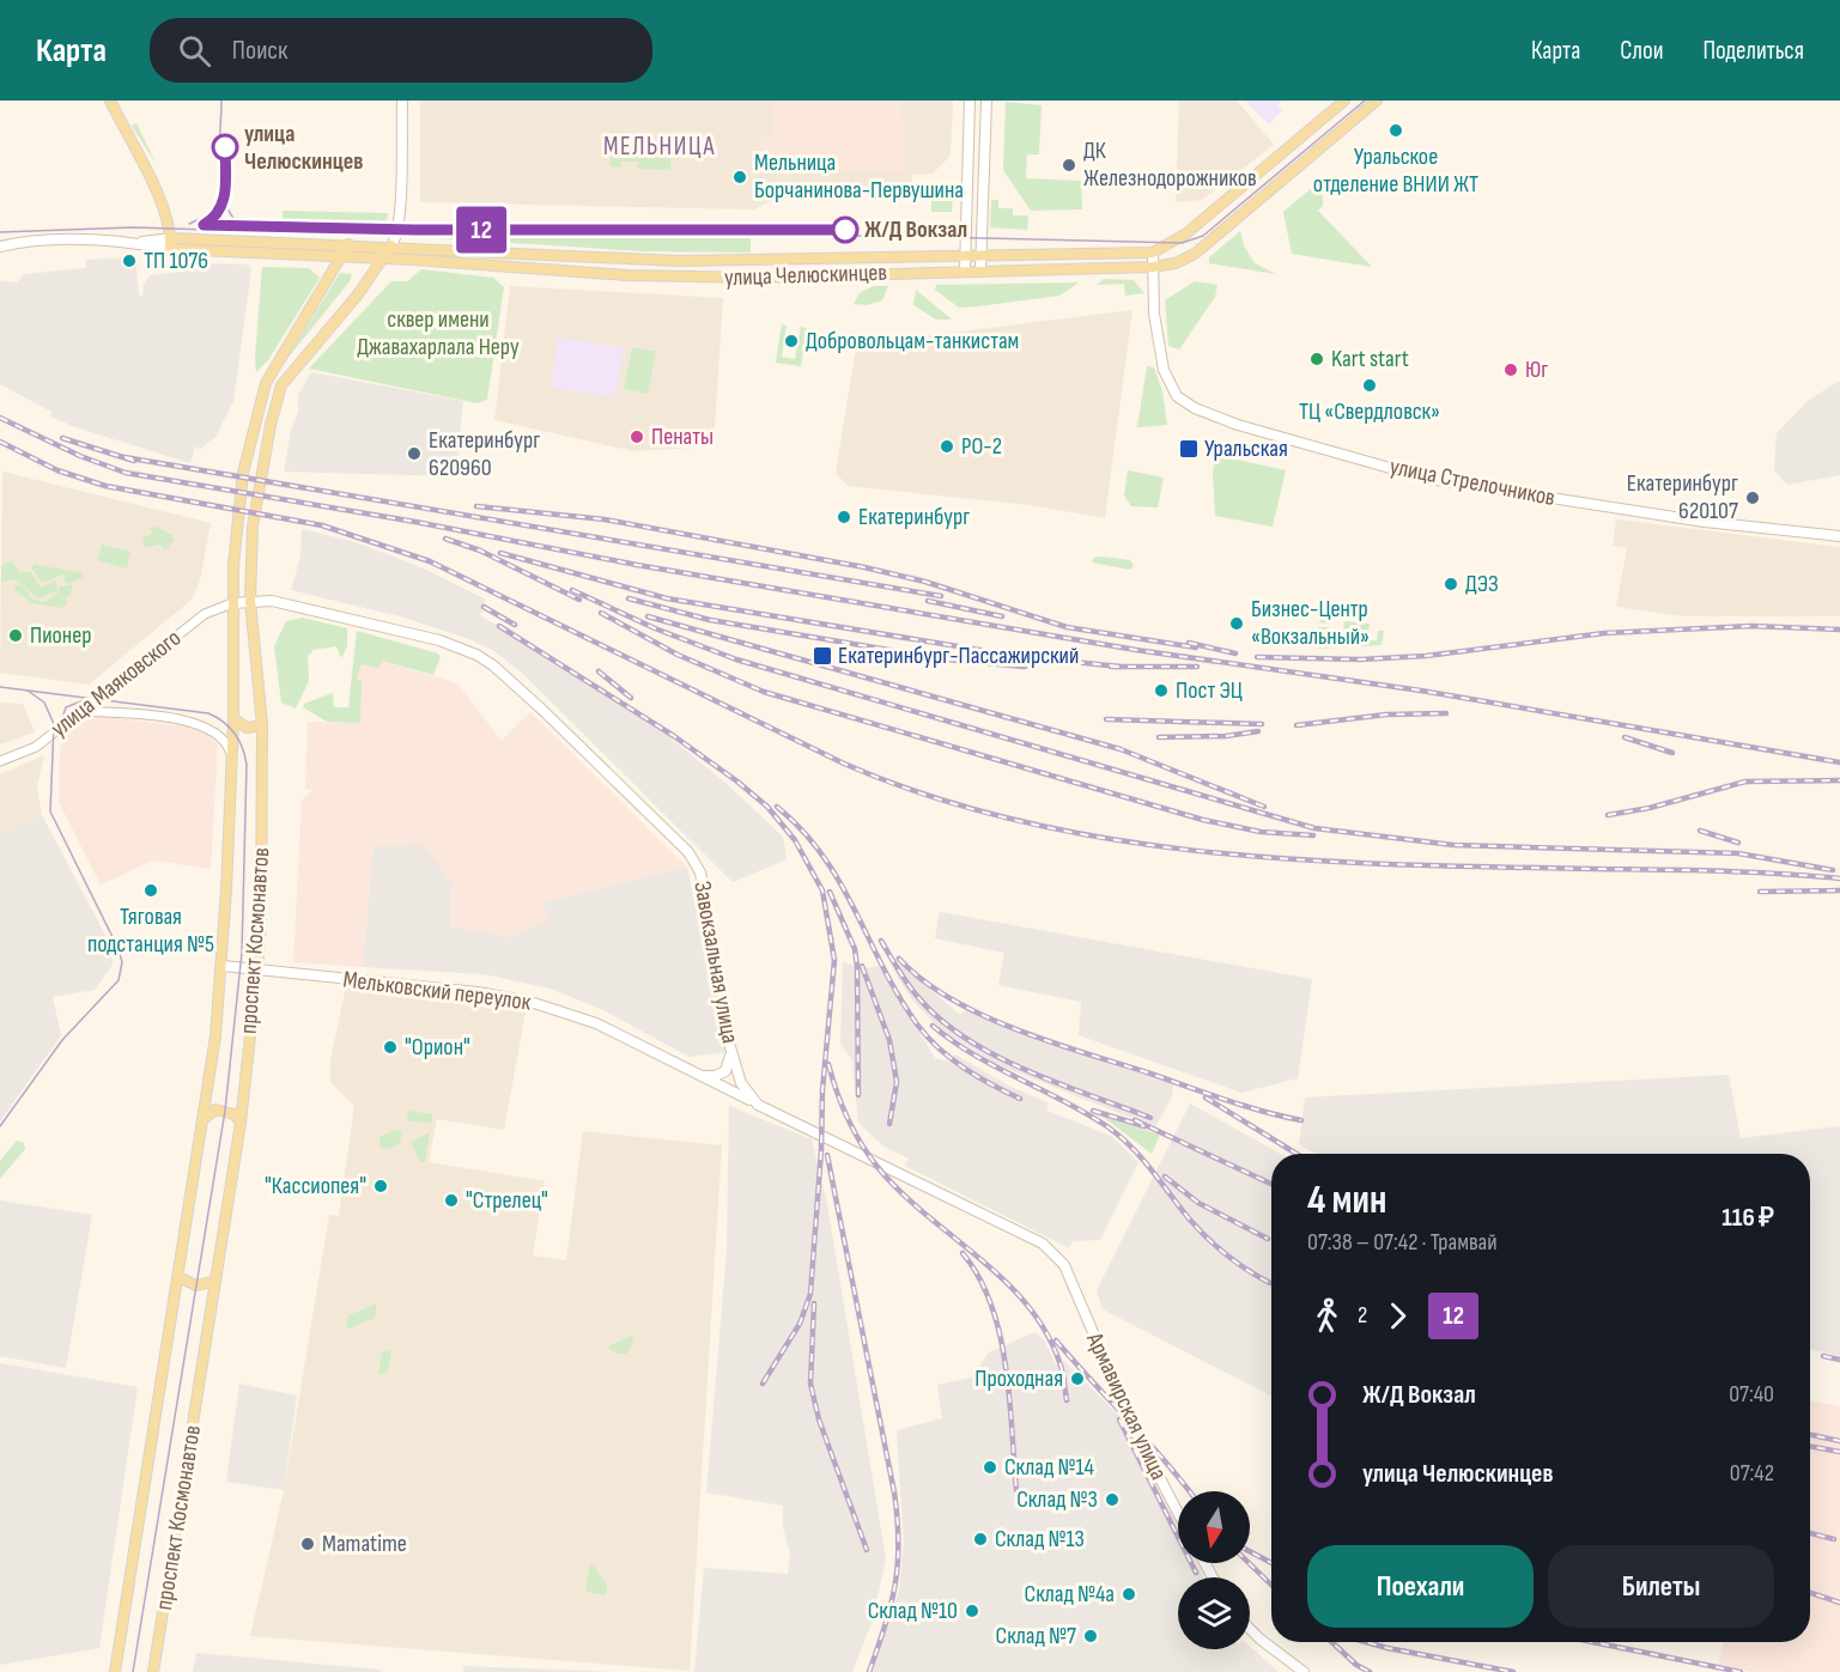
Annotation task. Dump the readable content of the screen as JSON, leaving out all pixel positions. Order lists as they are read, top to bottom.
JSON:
{
  "streets": {
    "main road": [
      "улица Челюскинцев",
      "улица Стрелочников",
      "проспект Космонавтов",
      "Завокзальная улица",
      "Мельковский переулок",
      "Армавирская улица"
    ],
    "street": ["улица Маяковского"]
  },
  "crossings": [
    ["улица Челюскинцев", "улица Стрелочников"],
    ["улица Челюскинцев", "проспект Космонавтов"],
    ["улица Маяковского", "проспект Космонавтов"],
    ["улица Маяковского", "Завокзальная улица"],
    ["проспект Космонавтов", "Завокзальная улица"],
    ["проспект Космонавтов", "Мельковский переулок"],
    ["Завокзальная улица", "Мельковский переулок"],
    ["Завокзальная улица", "Армавирская улица"],
    ["Мельковский переулок", "Армавирская улица"]
  ],
  "districts": ["МЕЛЬНИЦА"],
  "parks": ["сквер имени Джавахарлала Неру"],
  "places": {
    "other": [
      "Уральское отделение ВНИИ ЖТ",
      "улица Челюскинцев",
      "ДК Железнодорожников",
      "Мельница Борчанинова-Первушина",
      "Ж/Д Вокзал",
      "ТП 1076",
      "Добровольцам-танкистам",
      "Kart start",
      "Юг",
      "ТЦ «Свердловск»",
      "Пенаты",
      "РО-2",
      "Екатеринбург 620960",
      "Екатеринбург 620107",
      "Екатеринбург",
      "ДЭЗ",
      "Бизнес-Центр «Вокзальный»",
      "Пионер",
      "Пост ЭЦ",
      "Тяговая подстанция №5",
      "\"Орион\"",
      "\"Кассиопея\"",
      "\"Стрелец\"",
      "Проходная",
      "Склад №14",
      "Склад №3",
      "Склад №13",
      "Mamatime",
      "Склад №4а",
      "Склад №10",
      "Склад №7"
    ],
    "transit": ["Уральская", "Екатеринбург-Пассажирский"]
  },
  "lines": ["tram line 12"],
  "north": "bottom",
  "page": {
    "header": "Карта",
    "search": "Поиск",
    "nav": ["Карта", "Слои", "Поделиться"],
    "on_map": "12",
    "heading": ["4 мин", "07:38 – 07:42 · Трамвай", "116 ₽"],
    "legs": ["2", "12"],
    "list": [
      {
        "name": "Ж/Д Вокзал",
        "value": "07:40"
      },
      {
        "name": "улица Челюскинцев",
        "value": "07:42"
      }
    ],
    "buttons": ["Поехали", "Билеты"]
  }
}
